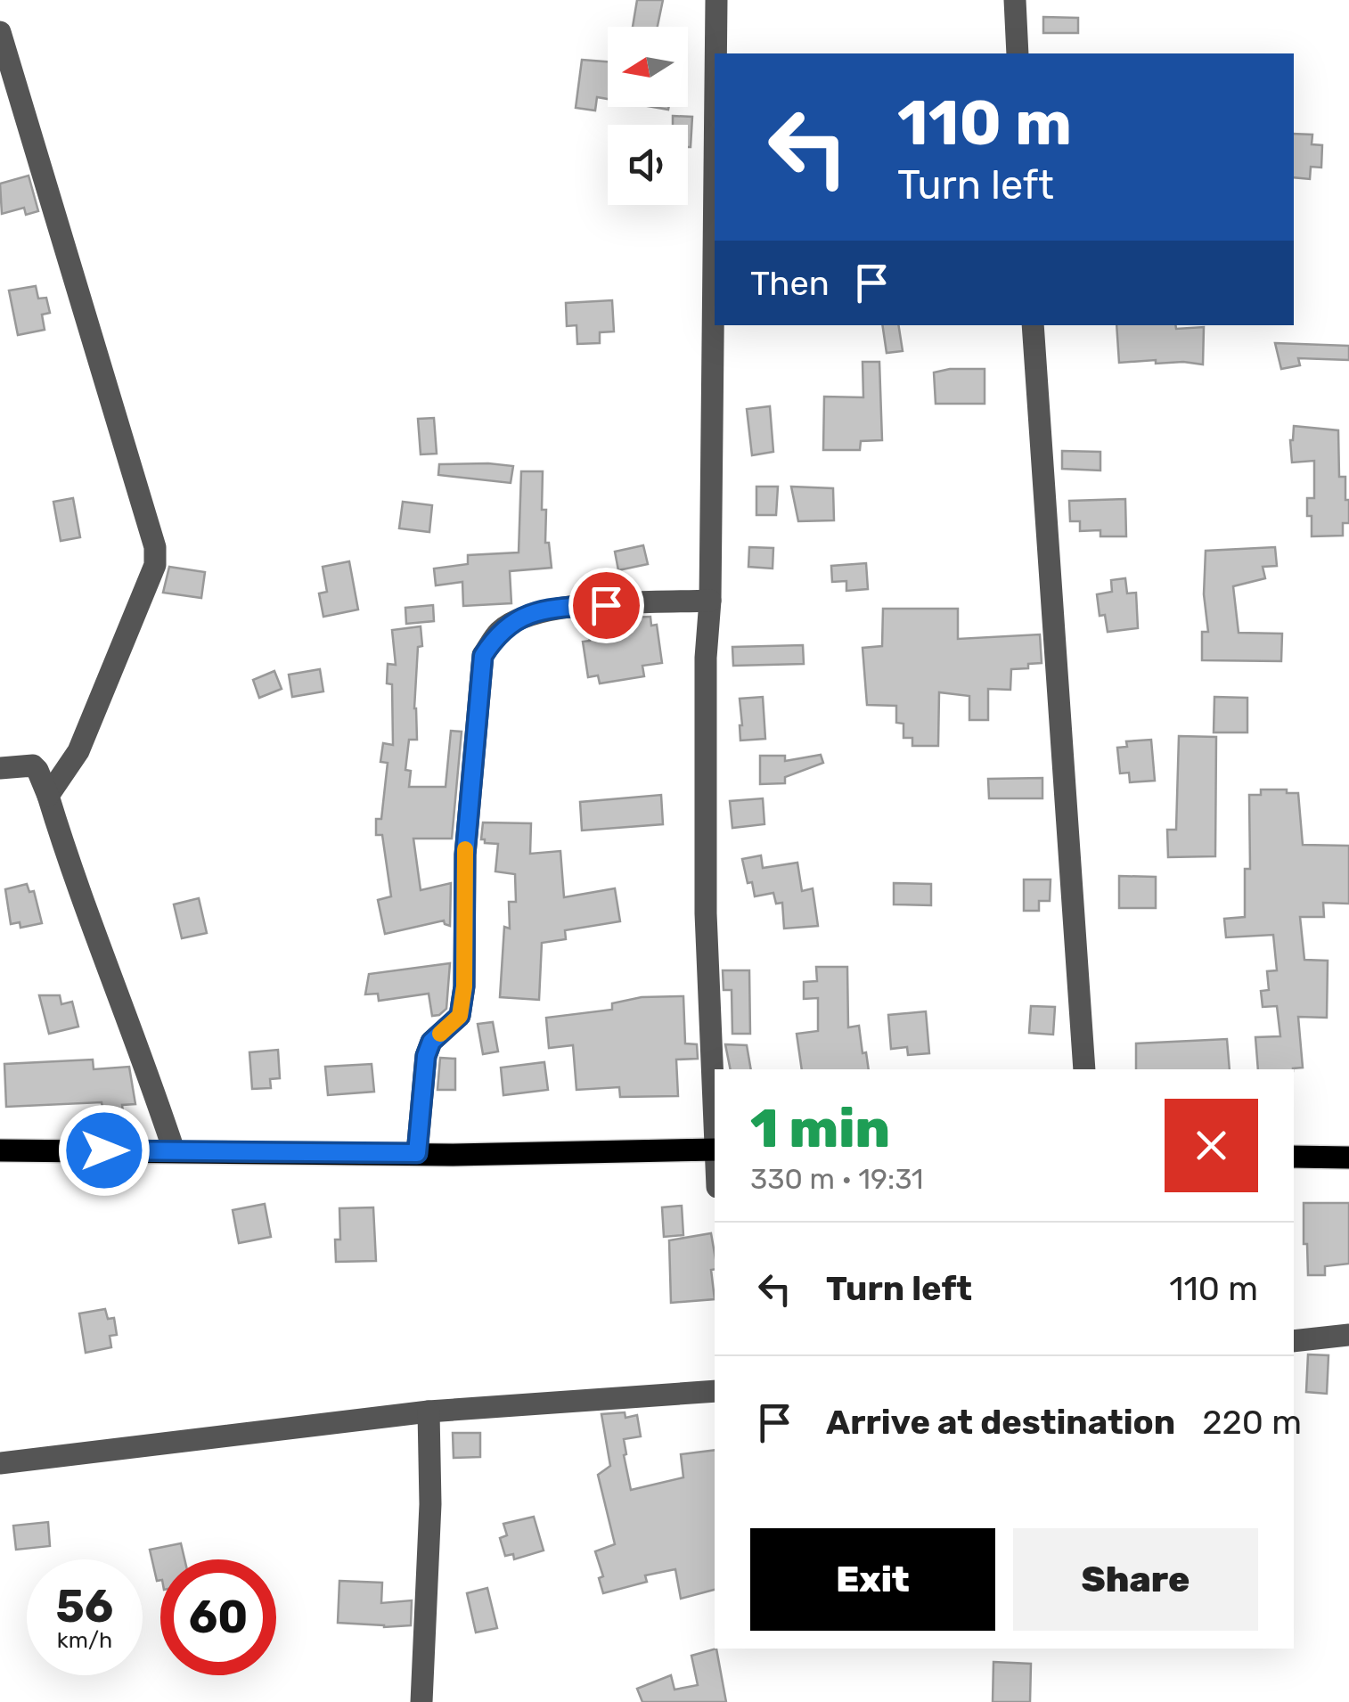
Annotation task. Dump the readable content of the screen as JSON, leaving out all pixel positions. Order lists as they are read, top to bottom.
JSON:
{
  "north": "left",
  "page": {
    "turn": ["110 m", "Turn left"],
    "then": "Then",
    "heading": ["1 min", "330 m · 19:31"],
    "list": [
      {
        "name": "Turn left",
        "value": "110 m"
      },
      {
        "name": "Arrive at destination",
        "value": "220 m"
      }
    ],
    "buttons": ["Exit", "Share"],
    "speed": "56 km/h",
    "limit": "60"
  }
}
